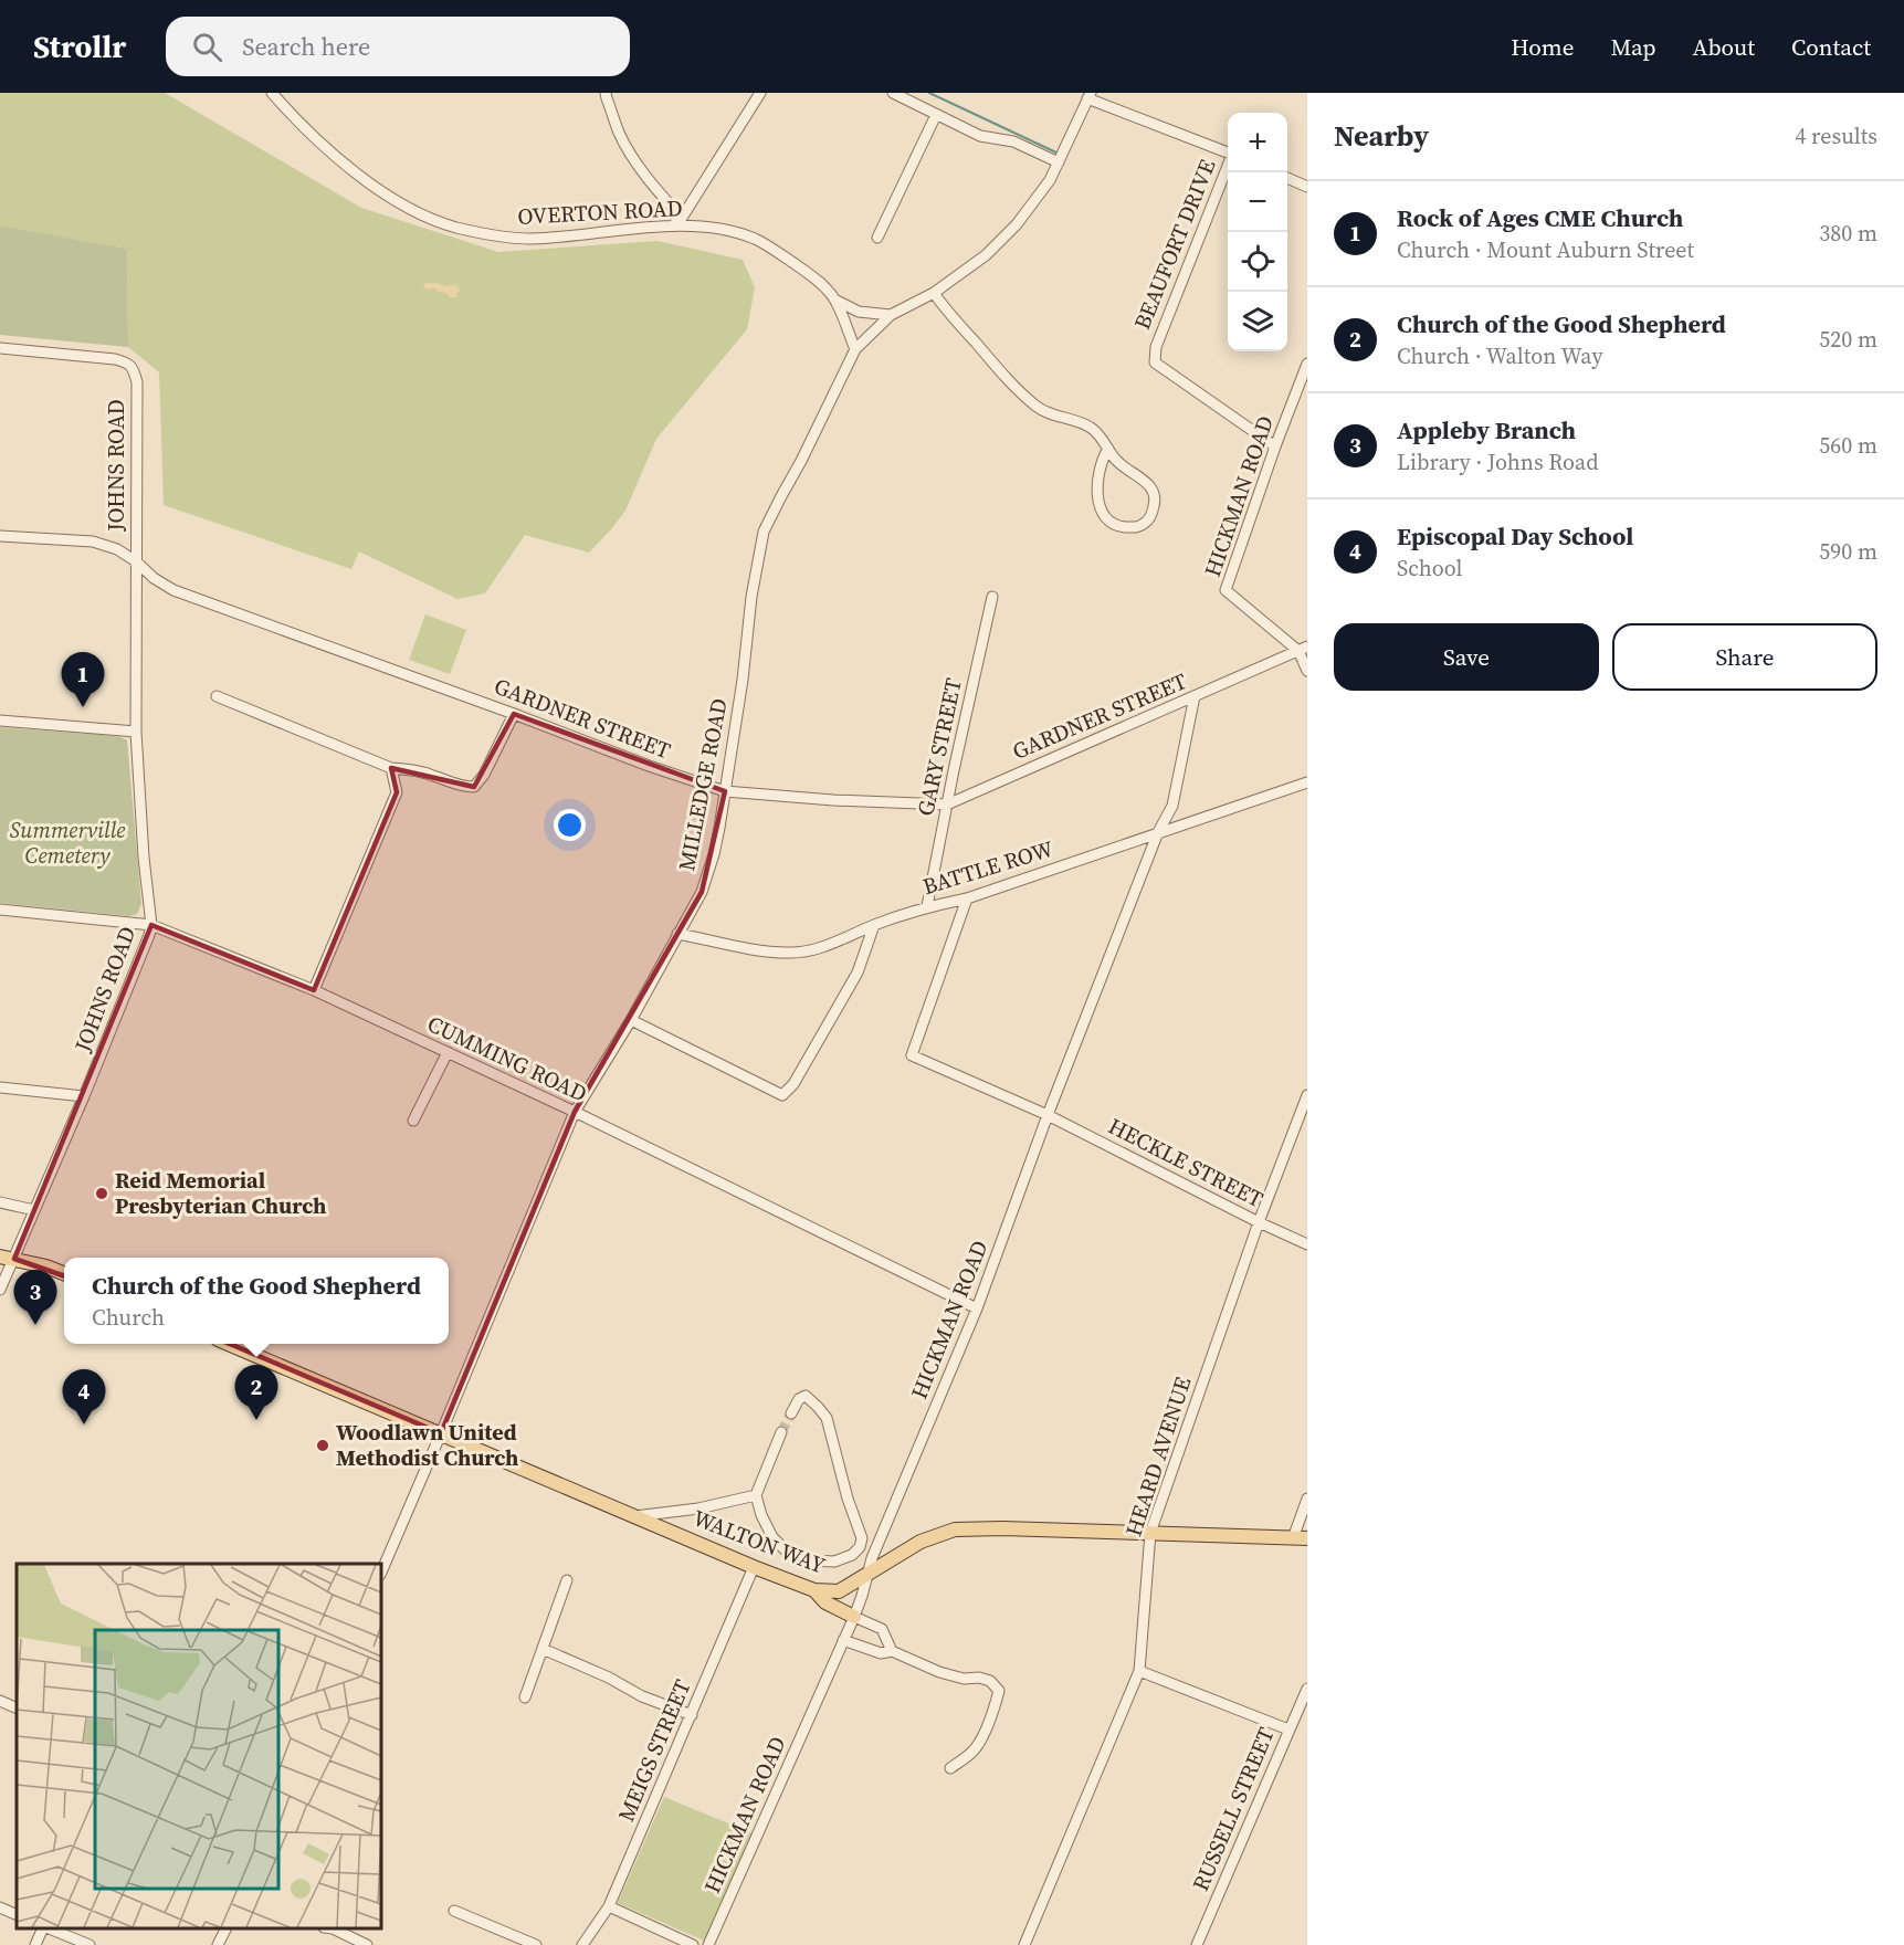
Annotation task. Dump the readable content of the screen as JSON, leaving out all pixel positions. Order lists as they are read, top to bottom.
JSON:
{
  "streets": {
    "main road": ["WALTON WAY"],
    "street": [
      "OVERTON ROAD",
      "BEAUFORT DRIVE",
      "JOHNS ROAD",
      "HICKMAN ROAD",
      "GARDNER STREET",
      "GARY STREET",
      "MILLEDGE ROAD",
      "BATTLE ROW",
      "CUMMING ROAD",
      "HECKLE STREET",
      "HEARD AVENUE",
      "MEIGS STREET",
      "RUSSELL STREET"
    ]
  },
  "crossings": [
    ["OVERTON ROAD", "MILLEDGE ROAD"],
    ["BEAUFORT DRIVE", "HICKMAN ROAD"],
    ["JOHNS ROAD", "GARDNER STREET"],
    ["JOHNS ROAD", "CUMMING ROAD"],
    ["HICKMAN ROAD", "GARDNER STREET"],
    ["HICKMAN ROAD", "BATTLE ROW"],
    ["HICKMAN ROAD", "CUMMING ROAD"],
    ["HICKMAN ROAD", "HECKLE STREET"],
    ["HICKMAN ROAD", "WALTON WAY"],
    ["GARDNER STREET", "GARY STREET"],
    ["GARDNER STREET", "MILLEDGE ROAD"],
    ["GARY STREET", "BATTLE ROW"],
    ["MILLEDGE ROAD", "BATTLE ROW"],
    ["MILLEDGE ROAD", "CUMMING ROAD"],
    ["MILLEDGE ROAD", "WALTON WAY"],
    ["HECKLE STREET", "HEARD AVENUE"],
    ["HEARD AVENUE", "WALTON WAY"],
    ["WALTON WAY", "MEIGS STREET"]
  ],
  "parks": ["Summerville Cemetery"],
  "places": ["Reid Memorial Presbyterian Church", "Woodlawn United Methodist Church"],
  "page": {
    "header": "Strollr",
    "search": "Search here",
    "nav": [
      "Home",
      "Map",
      "About",
      "Contact"
    ],
    "heading": ["Nearby", "4 results"],
    "map_buttons": ["+", "−"],
    "list": [
      {
        "mark": "1",
        "name": "Rock of Ages CME Church",
        "note": "Church · Mount Auburn Street",
        "value": "380 m"
      },
      {
        "mark": "2",
        "name": "Church of the Good Shepherd",
        "note": "Church · Walton Way",
        "value": "520 m"
      },
      {
        "mark": "3",
        "name": "Appleby Branch",
        "note": "Library · Johns Road",
        "value": "560 m"
      },
      {
        "mark": "4",
        "name": "Episcopal Day School",
        "note": "School",
        "value": "590 m"
      }
    ],
    "buttons": ["Save", "Share"],
    "pins": [
      "1",
      "3",
      "2",
      "4"
    ],
    "popup": ["Church of the Good Shepherd", "Church"]
  }
}
